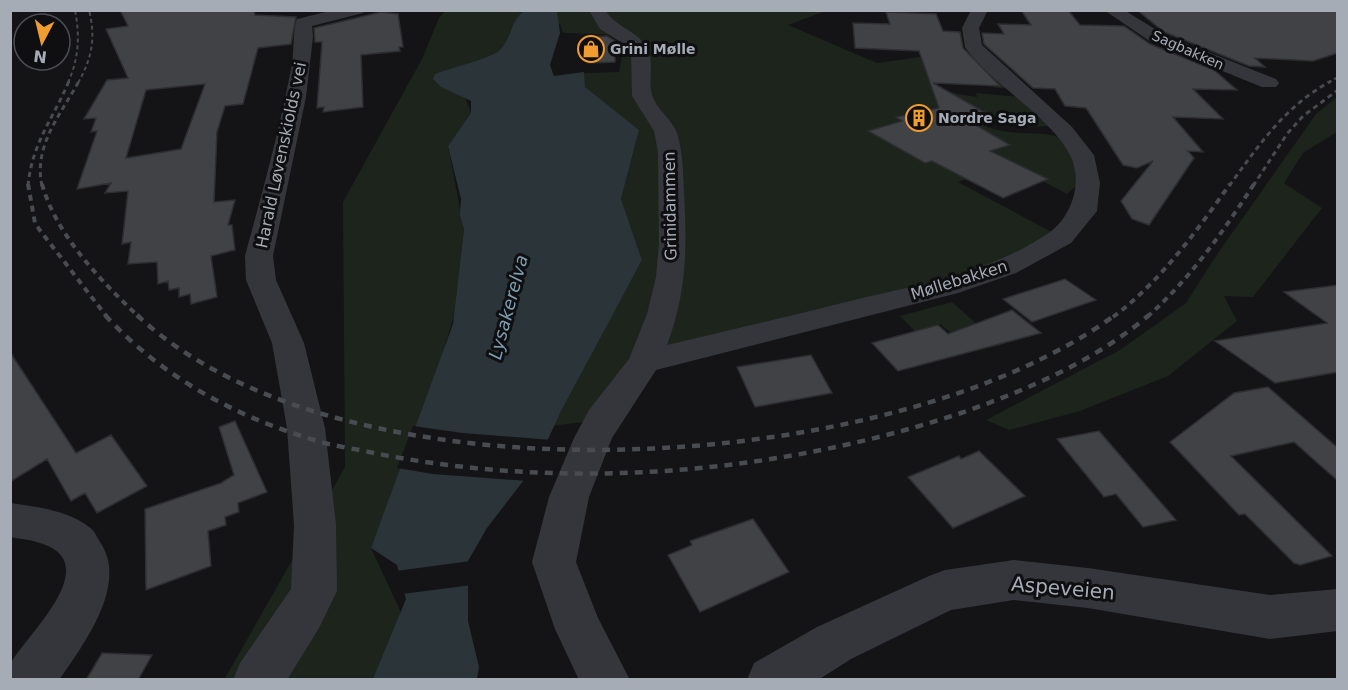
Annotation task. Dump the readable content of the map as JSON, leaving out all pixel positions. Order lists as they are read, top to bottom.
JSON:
{
  "streets": {
    "street": [
      "Sagbakken",
      "Harald Løvenskiolds vei",
      "Grinidammen",
      "Møllebakken",
      "Aspeveien"
    ]
  },
  "crossings": [
    ["Grinidammen", "Møllebakken"]
  ],
  "water": ["Lysakerelva"],
  "places": {
    "shop": ["Grini Mølle"],
    "building": ["Nordre Saga"]
  },
  "north": "bottom"
}
